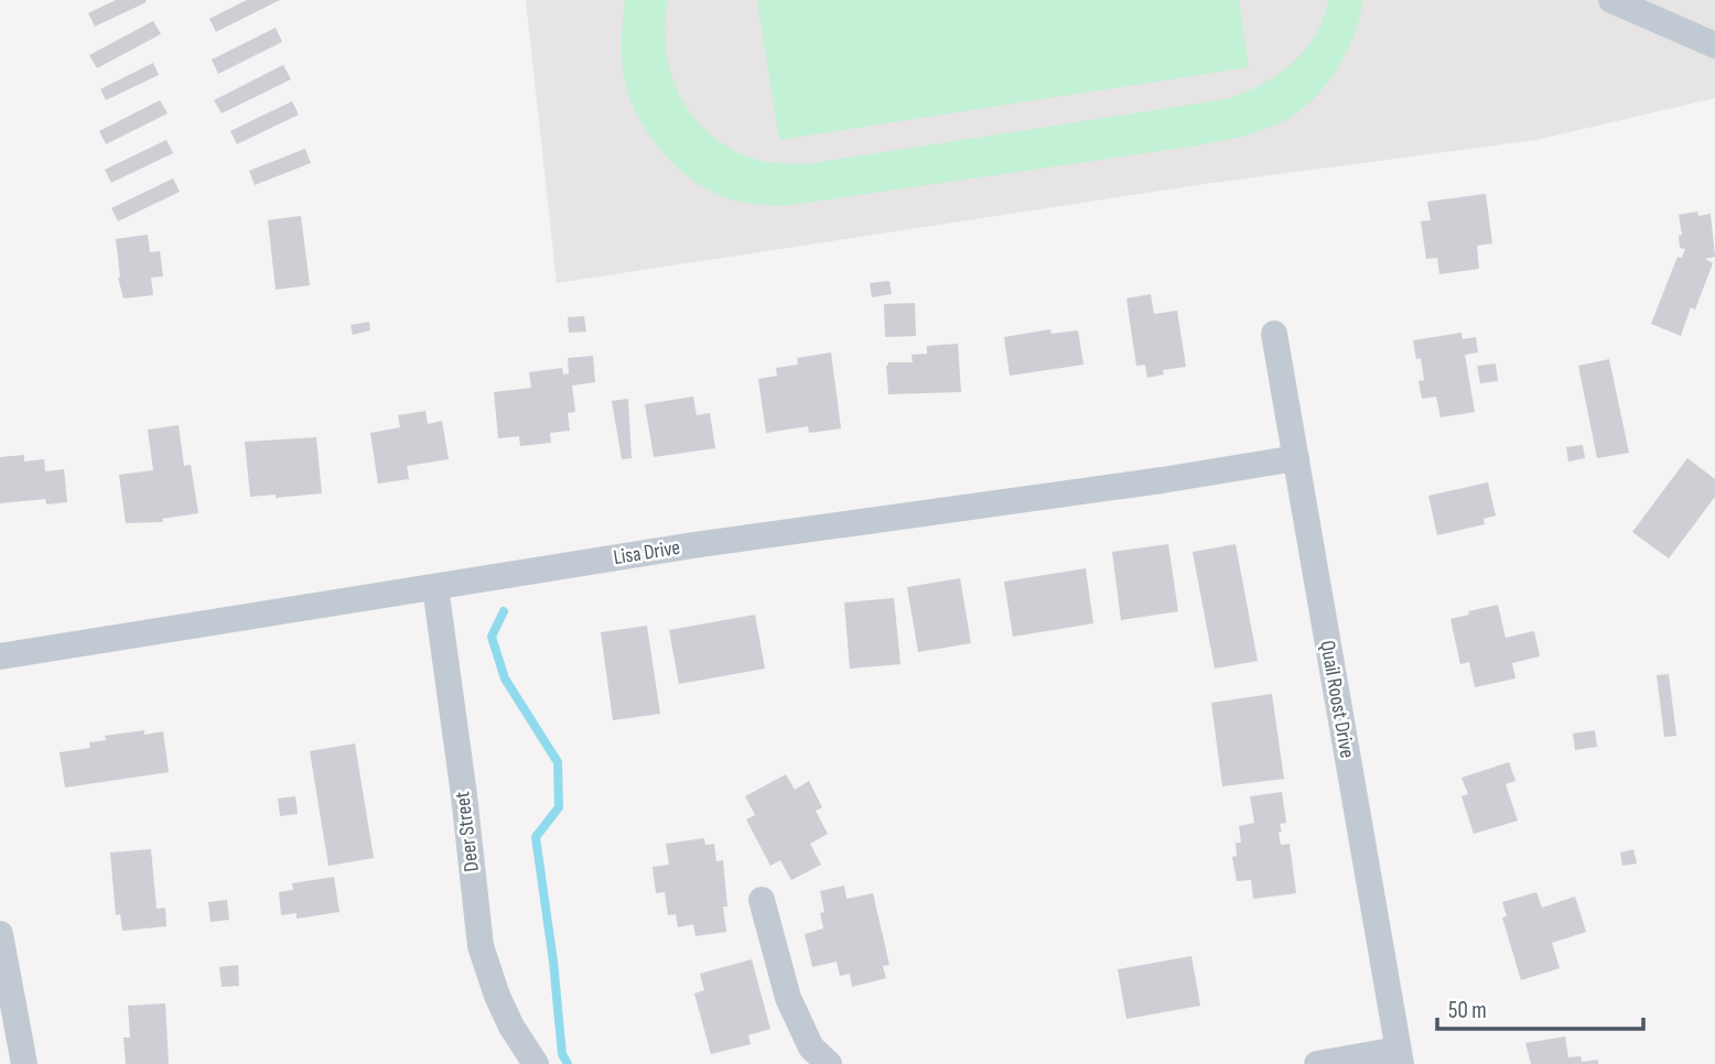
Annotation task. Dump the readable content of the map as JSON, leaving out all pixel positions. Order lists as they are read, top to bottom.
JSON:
{
  "streets": {
    "street": ["Lisa Drive", "Quail Roost Drive", "Deer Street"]
  },
  "crossings": [
    ["Lisa Drive", "Quail Roost Drive"],
    ["Lisa Drive", "Deer Street"]
  ],
  "scale_bar": "50 m"
}
